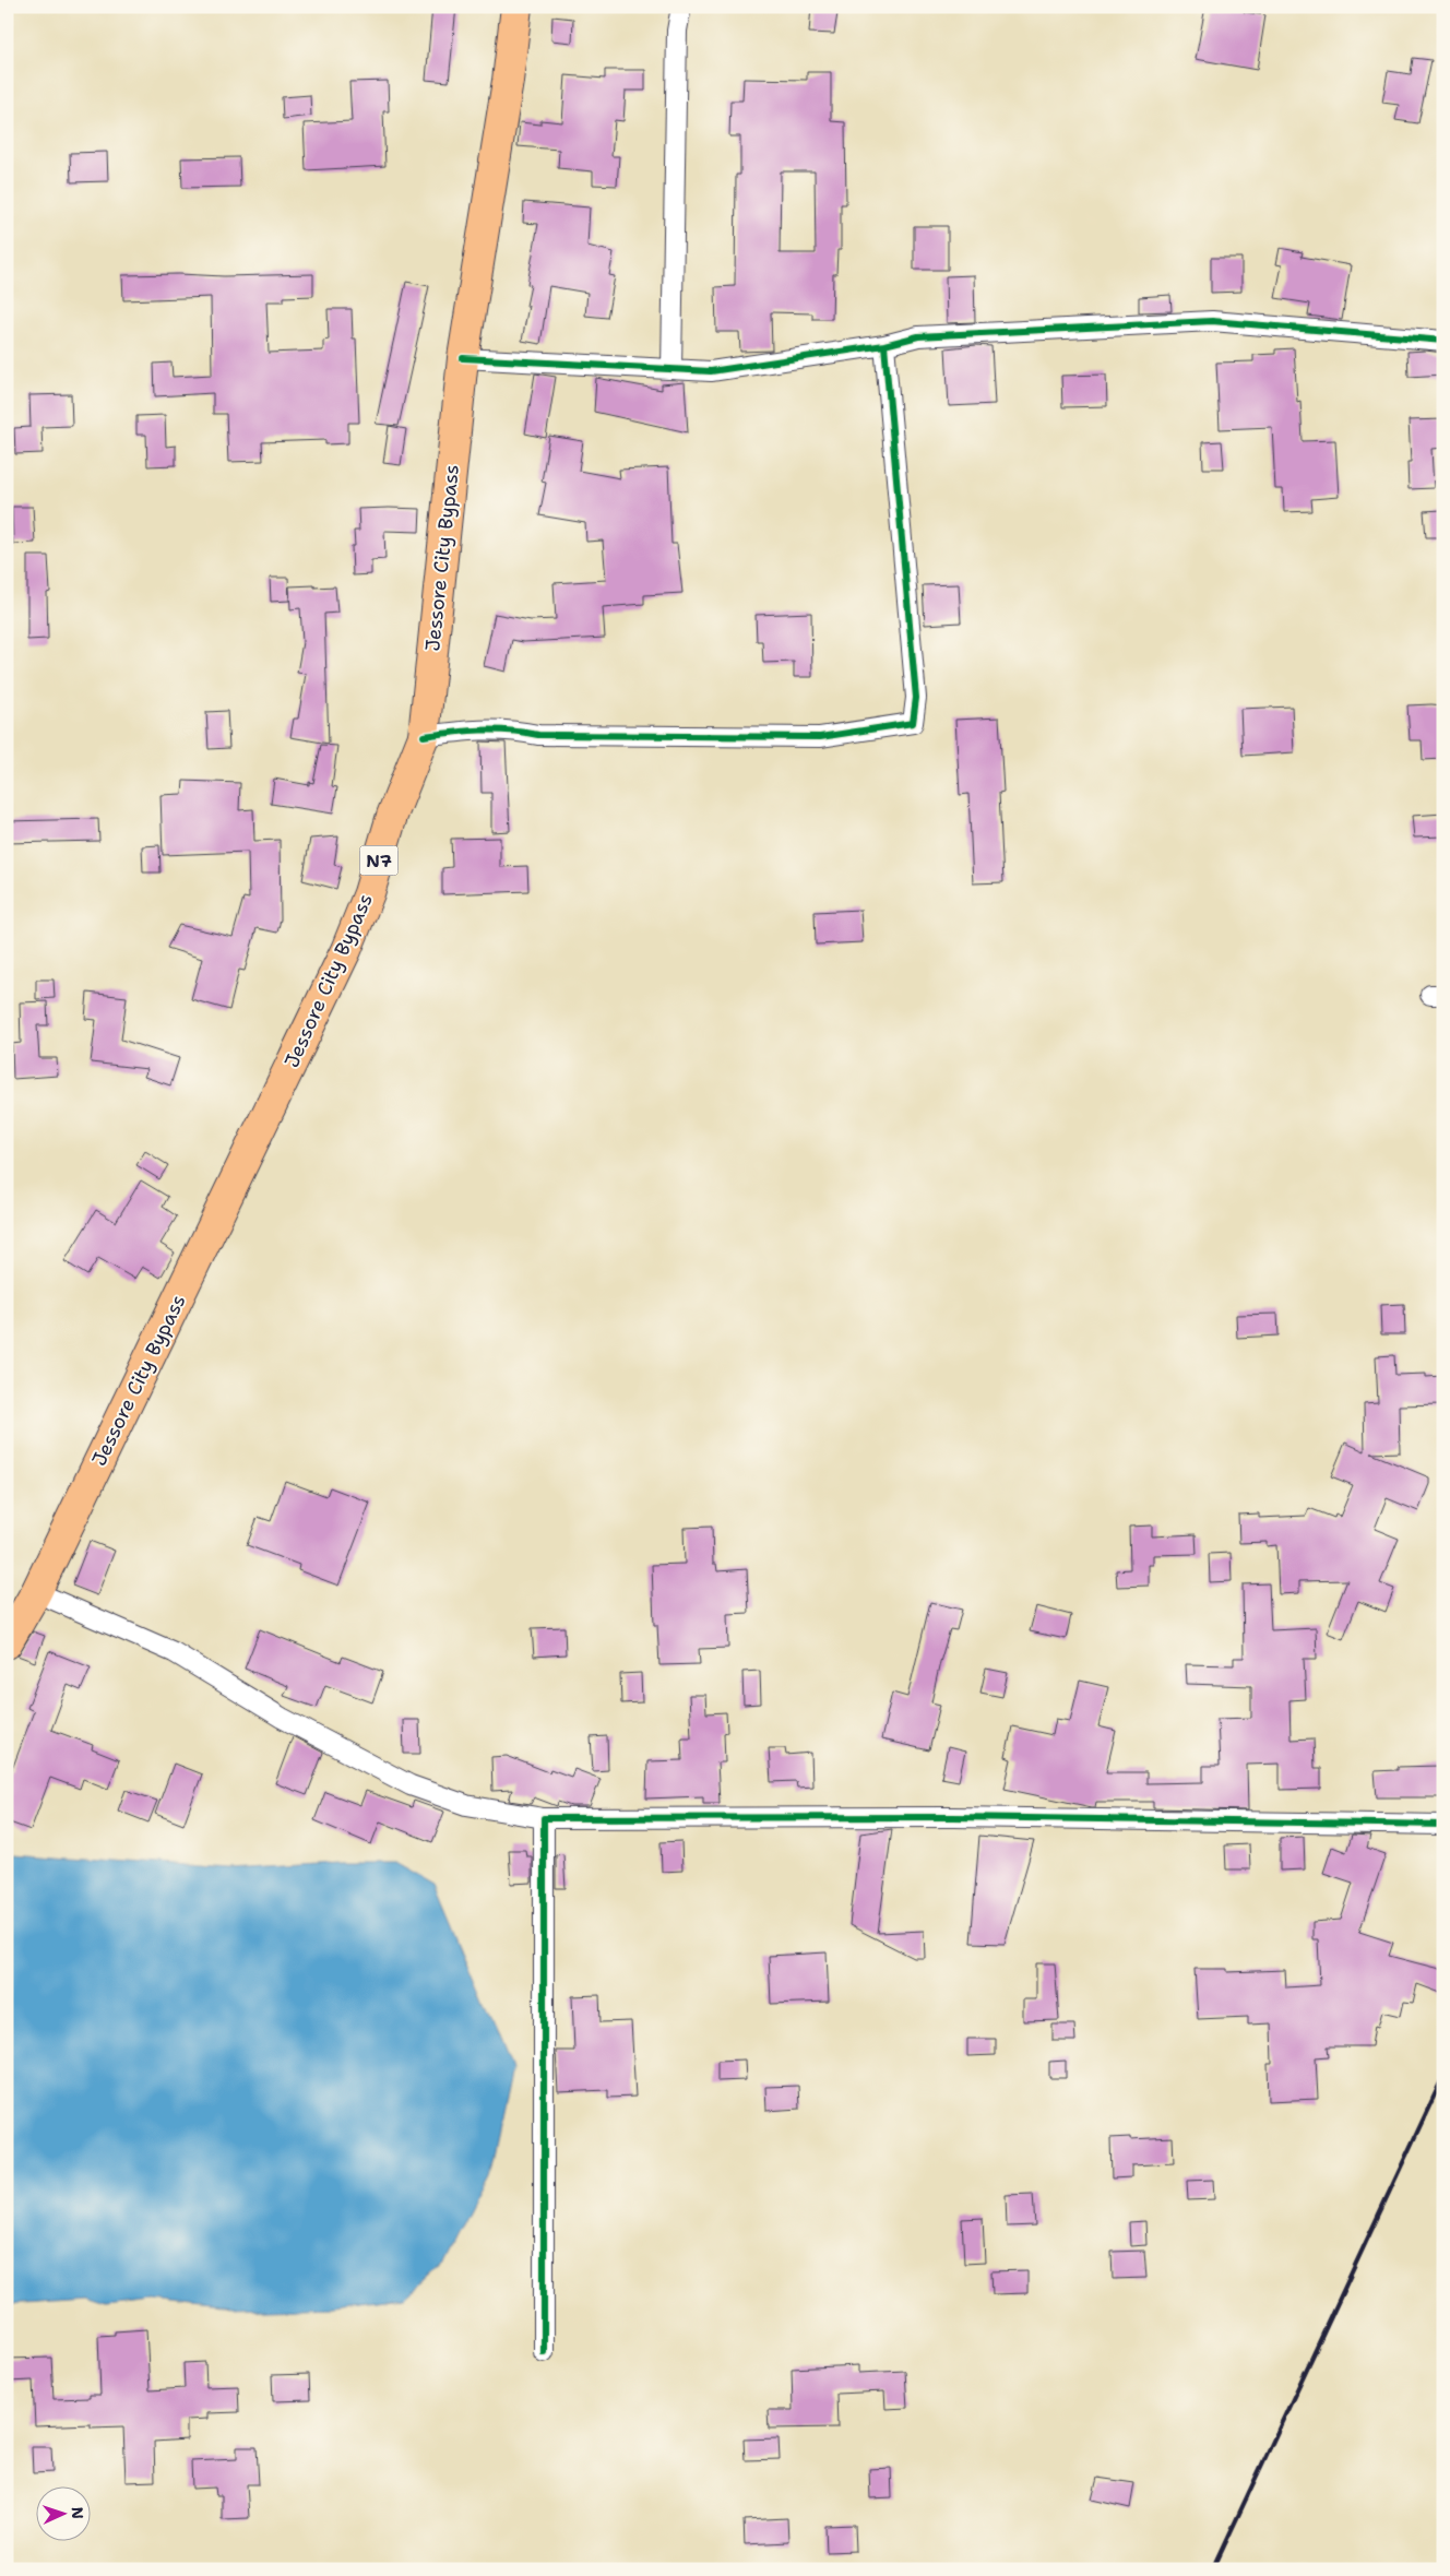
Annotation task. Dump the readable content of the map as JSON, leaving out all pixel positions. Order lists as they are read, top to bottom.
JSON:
{
  "streets": {
    "highway": ["Jessore City Bypass", "N7"]
  },
  "north": "right"
}
